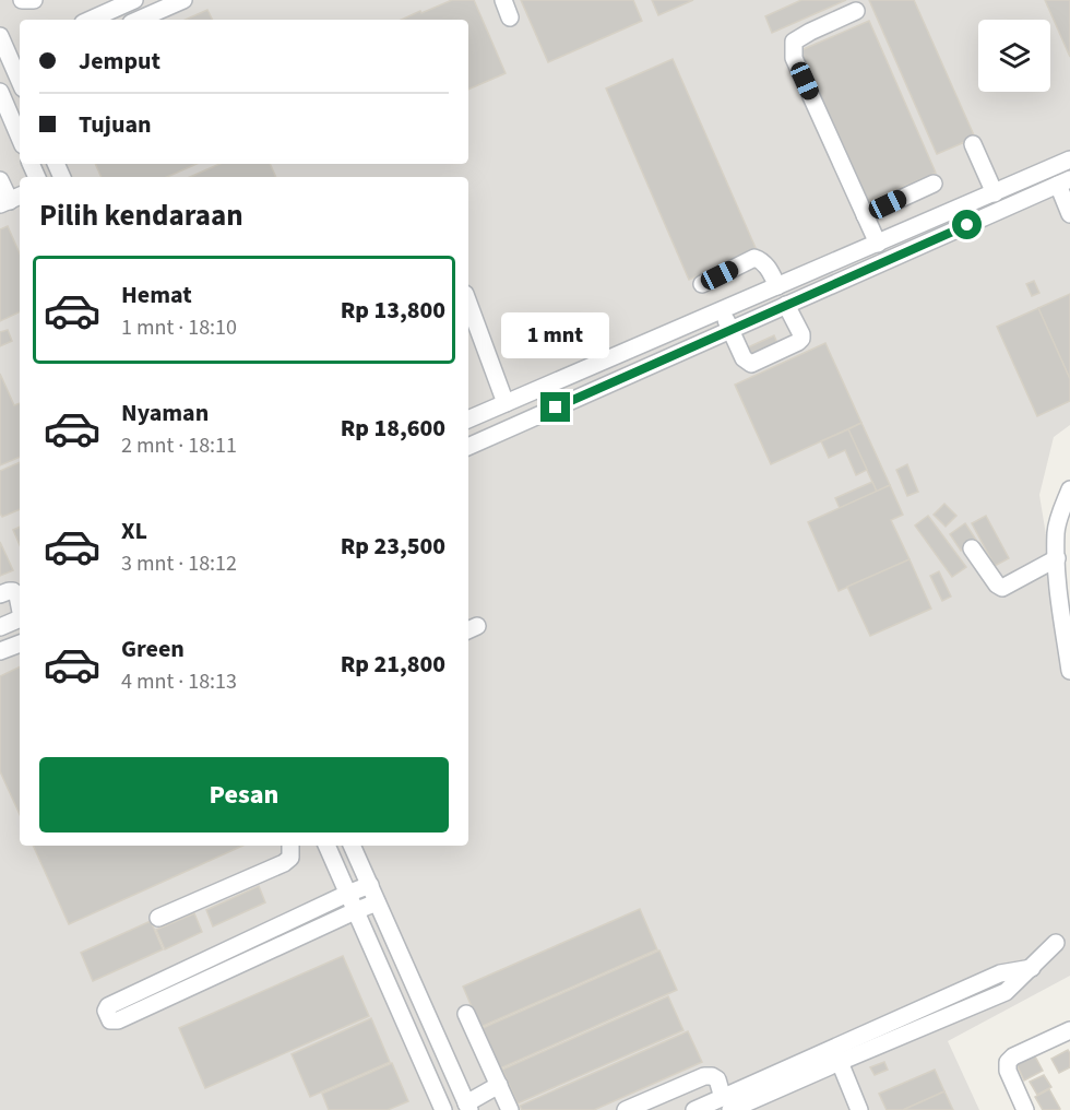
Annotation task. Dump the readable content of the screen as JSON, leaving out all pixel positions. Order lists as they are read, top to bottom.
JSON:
{
  "page": {
    "banner": ["Jemput", "Tujuan"],
    "heading": "Pilih kendaraan",
    "list": [
      {
        "name": "Hemat",
        "note": "1 mnt · 18:10",
        "value": "Rp 13,800"
      },
      {
        "name": "Nyaman",
        "note": "2 mnt · 18:11",
        "value": "Rp 18,600"
      },
      {
        "name": "XL",
        "note": "3 mnt · 18:12",
        "value": "Rp 23,500"
      },
      {
        "name": "Green",
        "note": "4 mnt · 18:13",
        "value": "Rp 21,800"
      }
    ],
    "bubble": "1 mnt",
    "buttons": "Pesan"
  }
}
